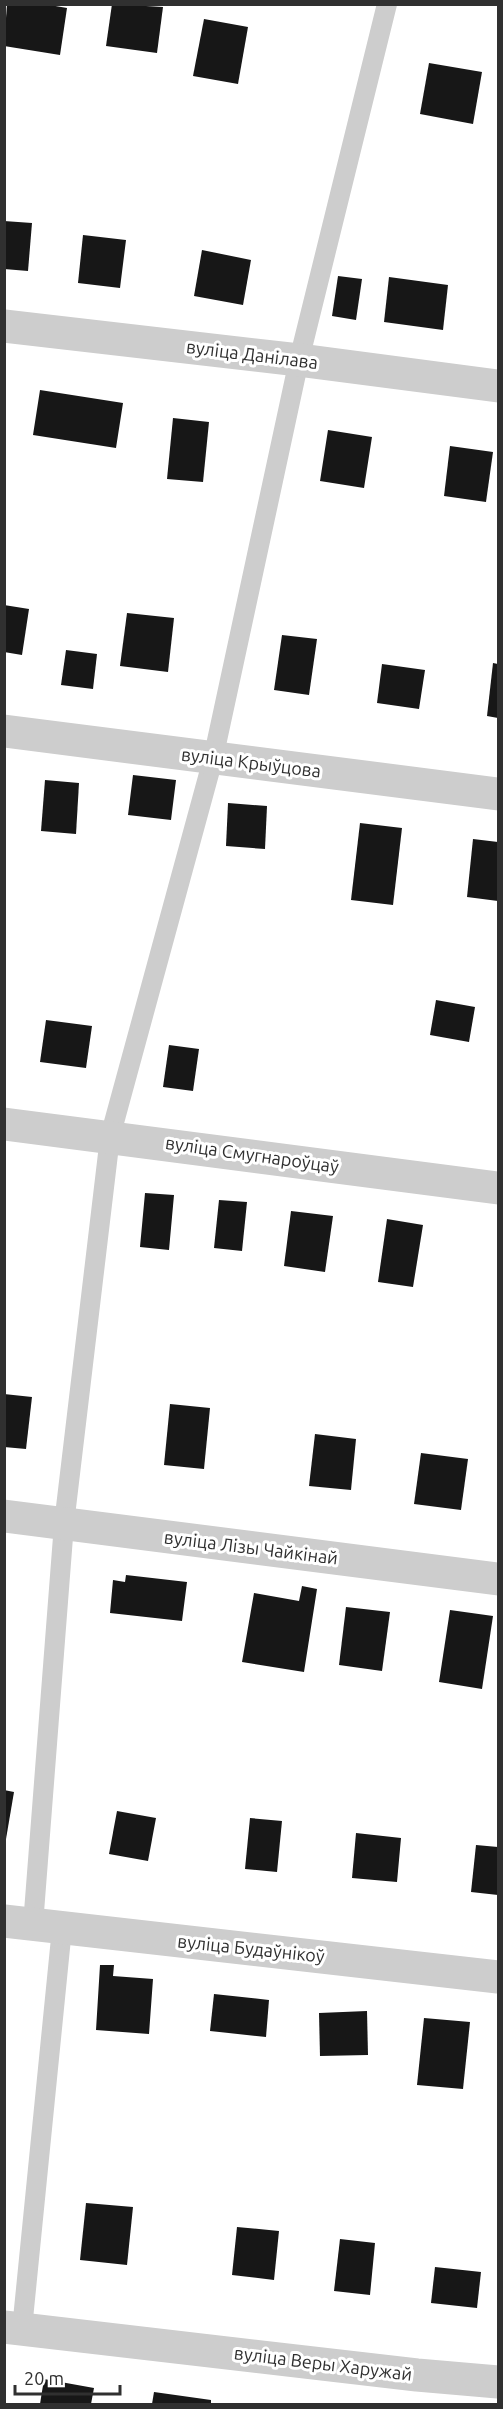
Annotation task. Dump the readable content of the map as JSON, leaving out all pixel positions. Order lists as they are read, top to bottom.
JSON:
{
  "streets": {
    "street": [
      "вуліца Данілава",
      "вуліца Крыўцова",
      "вуліца Смугнароўцаў",
      "вуліца Лізы Чайкінай",
      "вуліца Будаўнікоў",
      "вуліца Веры Харужай"
    ]
  },
  "scale_bar": "20 m"
}
